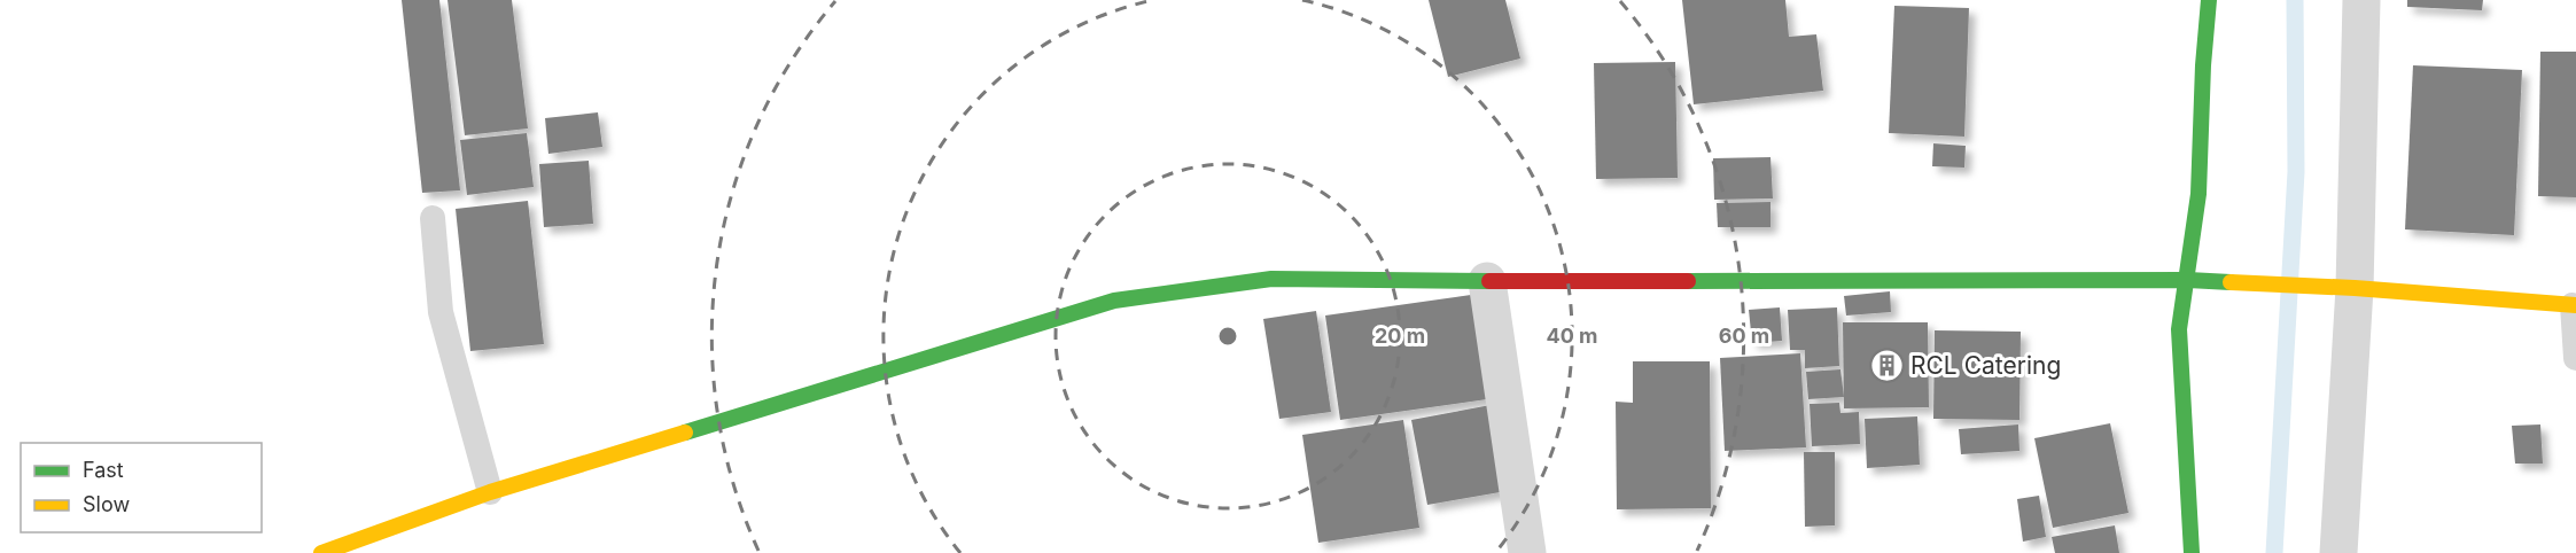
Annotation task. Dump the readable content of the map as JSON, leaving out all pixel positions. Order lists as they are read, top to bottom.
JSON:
{
  "places": {
    "building": ["RCL Catering"]
  },
  "legend": ["Fast", "Slow"],
  "rings": ["20 m", "40 m", "60 m"]
}
